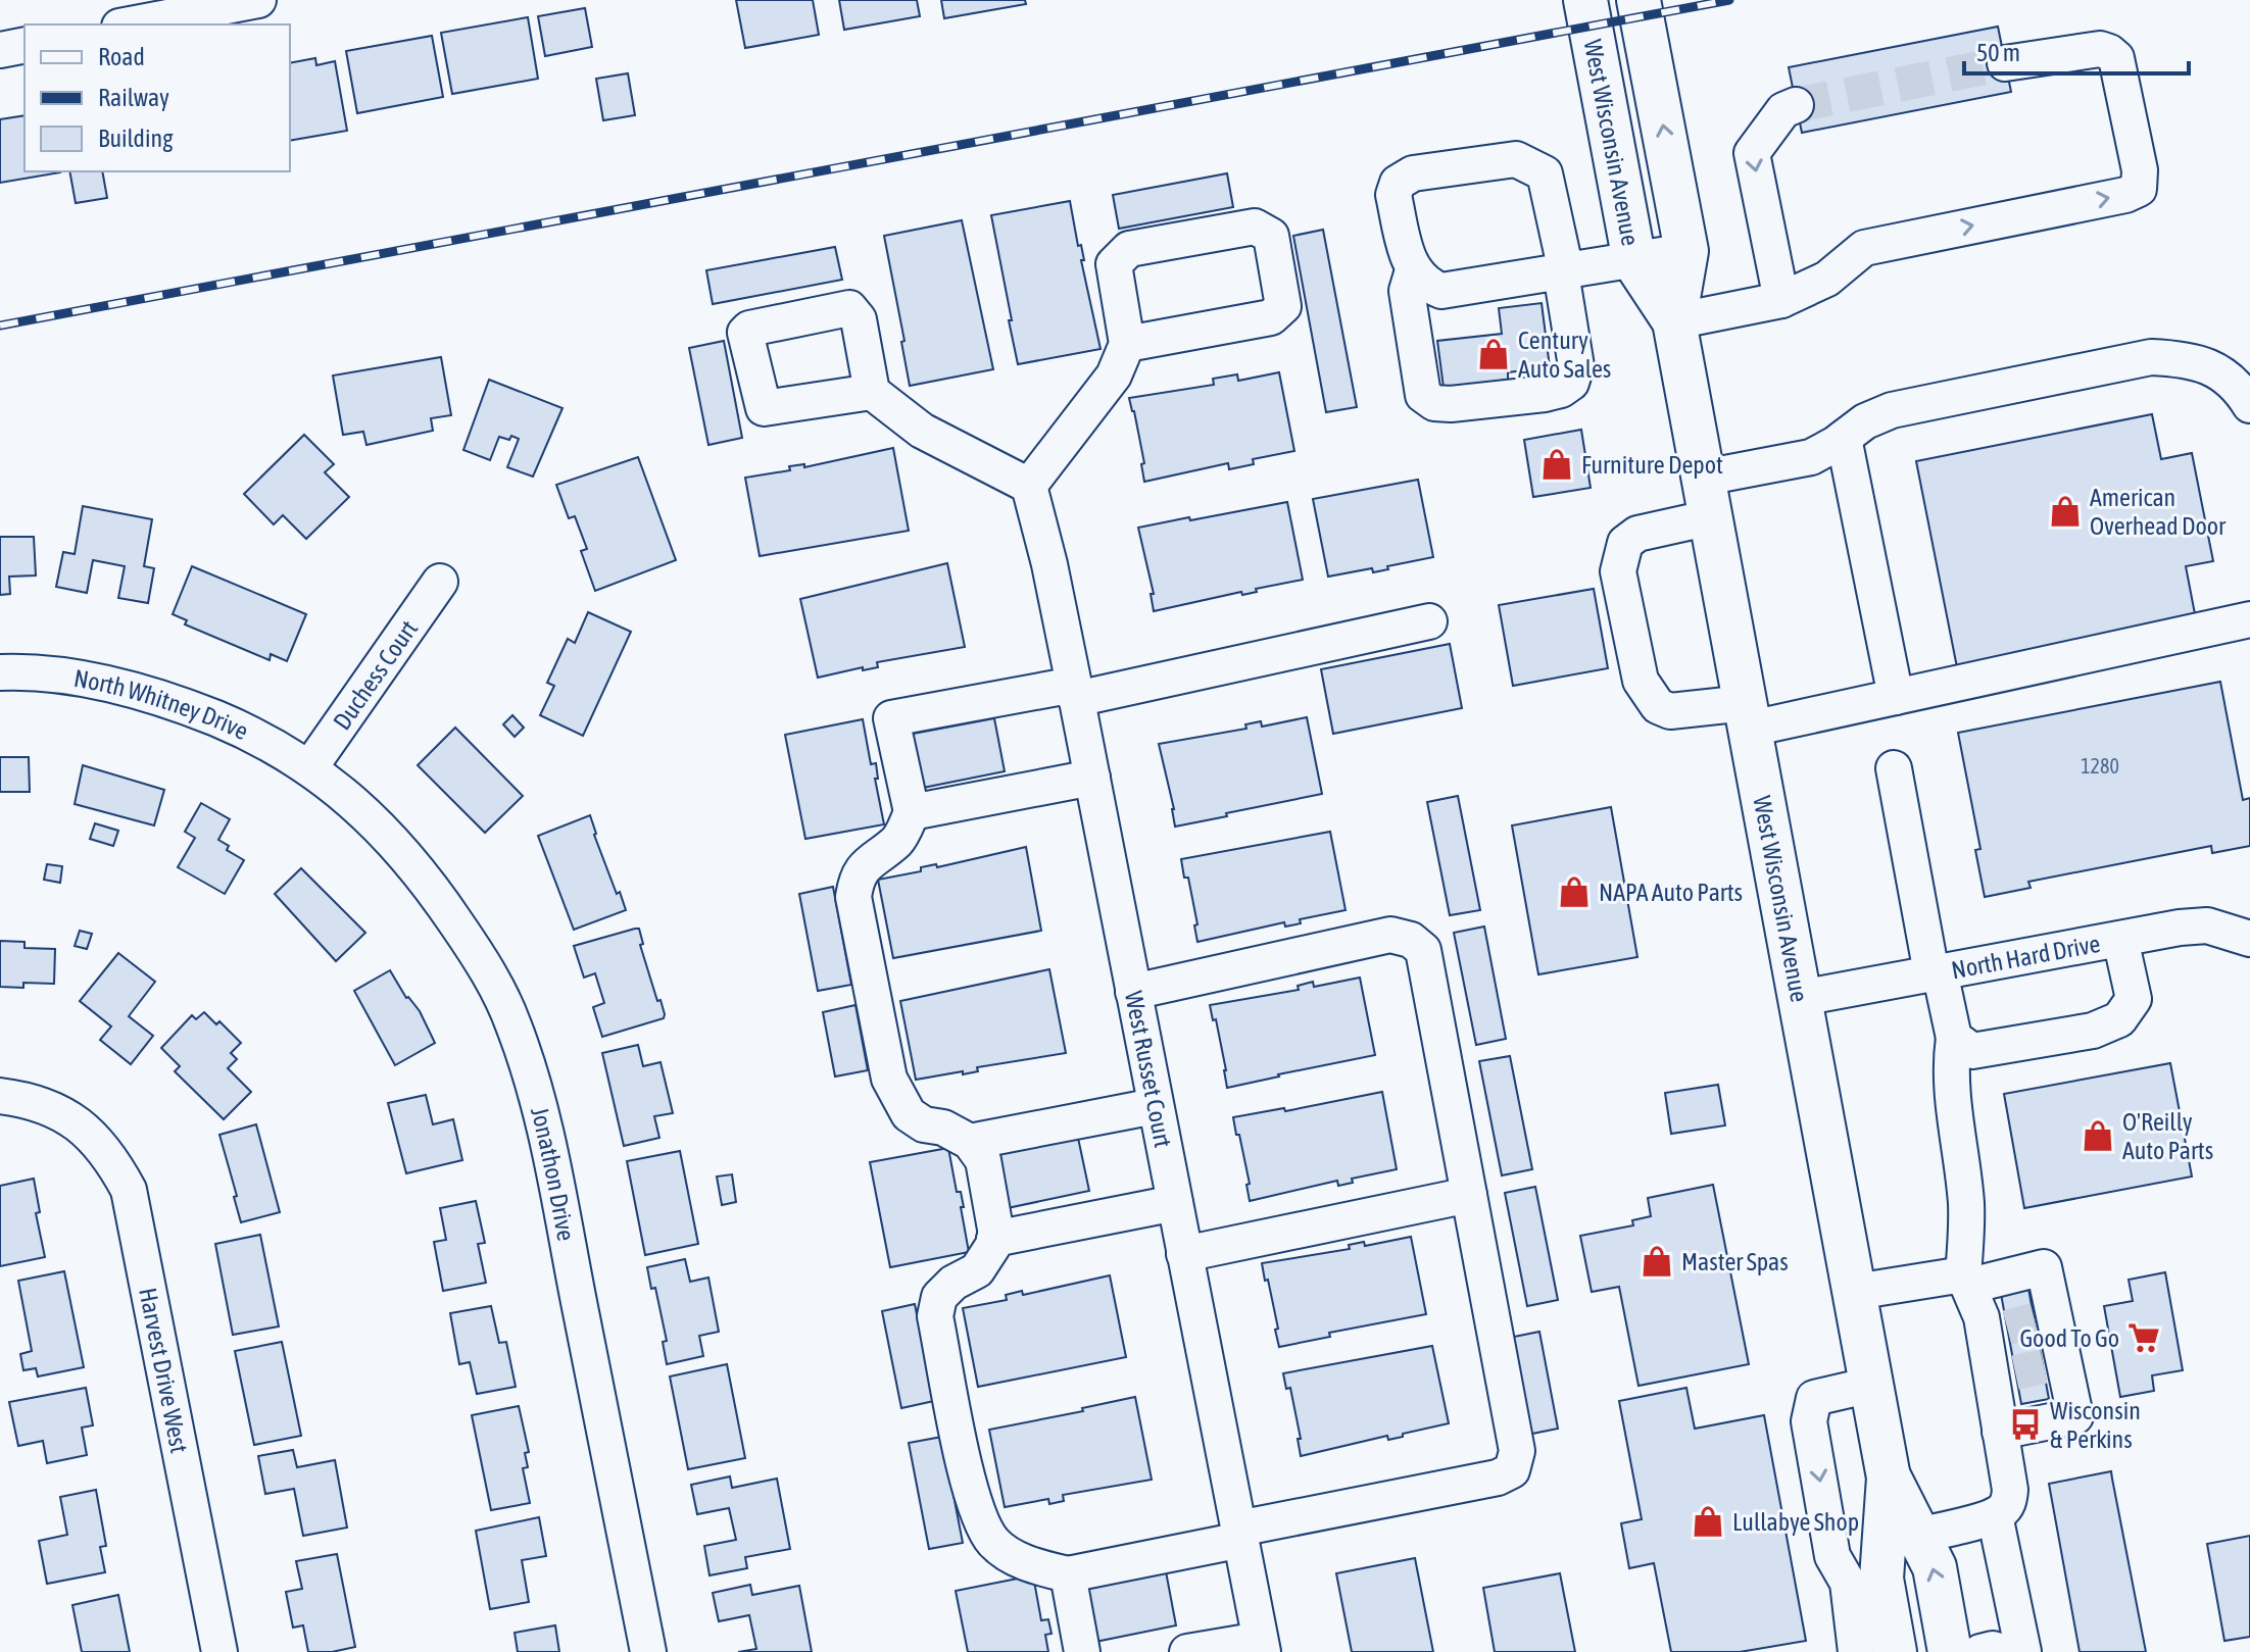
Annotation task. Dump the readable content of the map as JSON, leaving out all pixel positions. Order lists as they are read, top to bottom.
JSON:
{
  "streets": {
    "main road": ["West Wisconsin Avenue"],
    "street": [
      "Duchess Court",
      "North Whitney Drive",
      "North Hard Drive",
      "West Russet Court",
      "Jonathon Drive",
      "Harvest Drive West"
    ]
  },
  "crossings": [
    ["West Wisconsin Avenue", "North Hard Drive"],
    ["Duchess Court", "North Whitney Drive"],
    ["Duchess Court", "Jonathon Drive"],
    ["North Whitney Drive", "Jonathon Drive"]
  ],
  "places": {
    "shop": [
      "Century Auto Sales",
      "Furniture Depot",
      "American Overhead Door",
      "NAPA Auto Parts",
      "O'Reilly Auto Parts",
      "Master Spas",
      "Lullabye Shop"
    ],
    "supermarket": ["Good To Go"],
    "bus stop": ["Wisconsin & Perkins"]
  },
  "house_numbers": ["1280"],
  "legend": ["Road", "Railway", "Building"],
  "scale_bar": "50 m"
}
